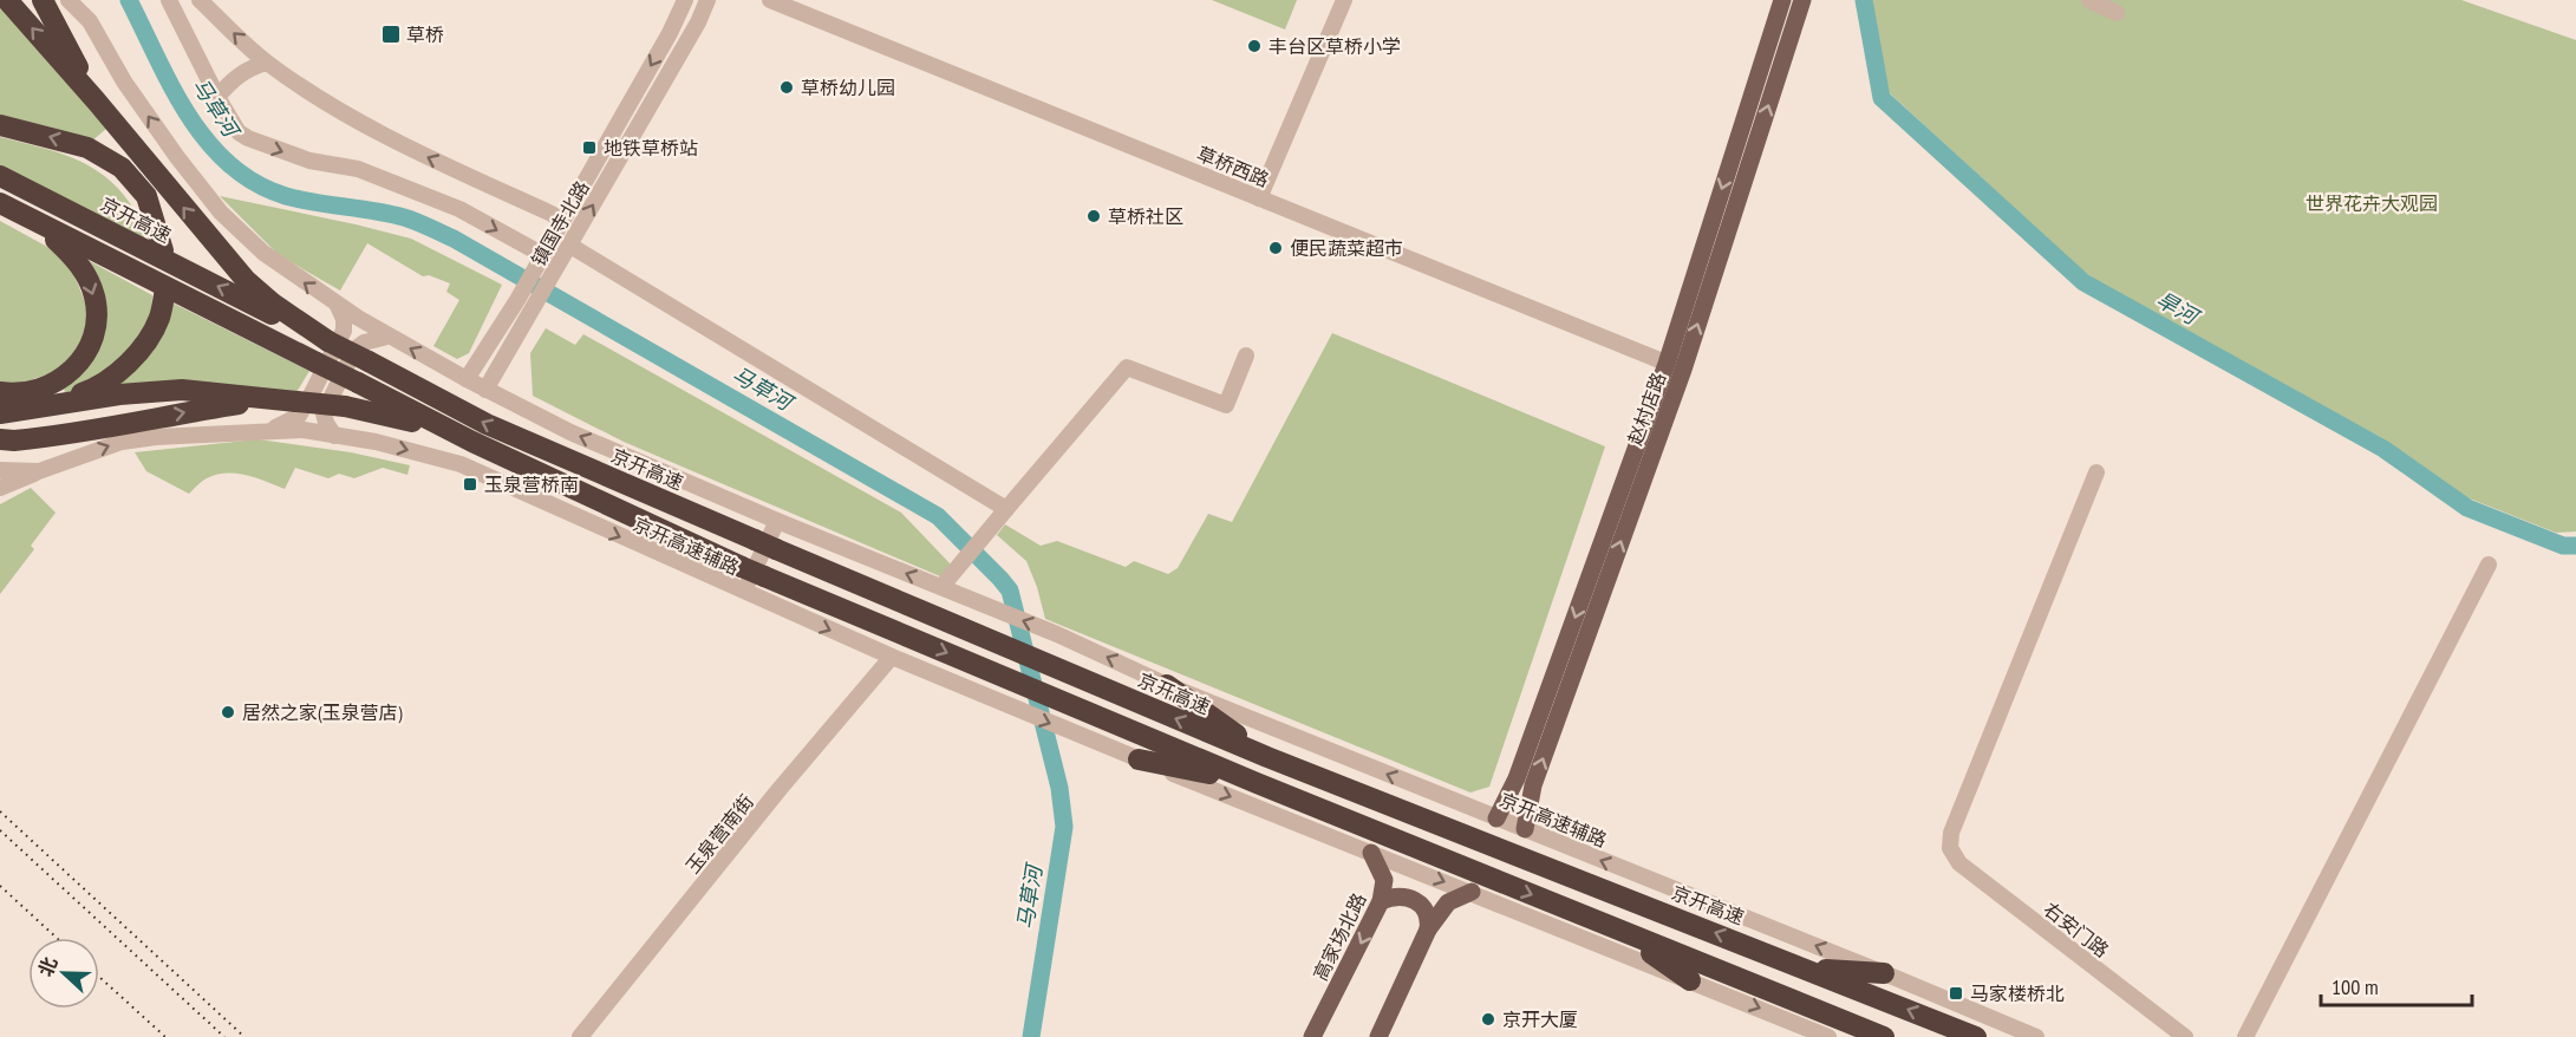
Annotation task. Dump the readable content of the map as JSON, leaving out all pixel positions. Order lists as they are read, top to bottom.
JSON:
{
  "streets": {
    "highway": ["京开高速"],
    "main road": ["赵村店路", "高家场北路"],
    "street": [
      "草桥西路",
      "镇国寺北路",
      "京开高速辅路",
      "玉泉营南街",
      "右安门路"
    ]
  },
  "crossings": [
    ["草桥西路", "赵村店路"],
    ["赵村店路", "京开高速辅路"],
    ["京开高速辅路", "玉泉营南街"]
  ],
  "water": ["马草河", "旱河"],
  "parks": ["世界花卉大观园"],
  "places": {
    "transit": [
      "草桥",
      "地铁草桥站",
      "玉泉营桥南",
      "马家楼桥北"
    ],
    "other": [
      "丰台区草桥小学",
      "草桥幼儿园",
      "草桥社区",
      "便民蔬菜超市",
      "居然之家(玉泉营店)",
      "京开大厦"
    ]
  },
  "scale_bar": "100 m",
  "north": "left"
}
